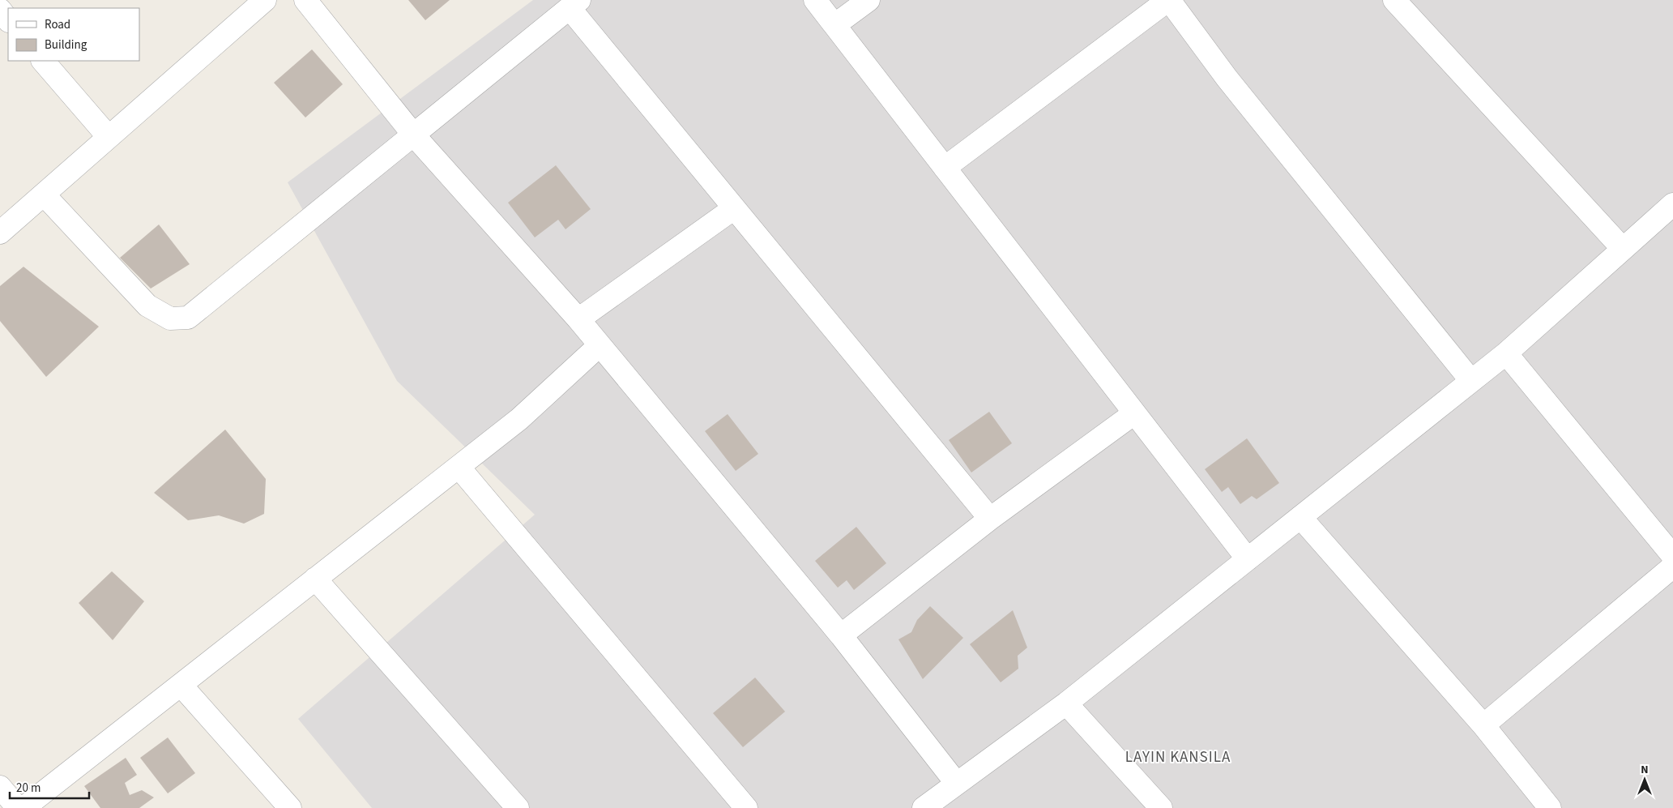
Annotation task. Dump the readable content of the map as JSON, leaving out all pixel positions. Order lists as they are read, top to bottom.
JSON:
{
  "districts": ["LAYIN KANSILA"],
  "legend": ["Road", "Building"],
  "scale_bar": "20 m",
  "north": "top"
}
